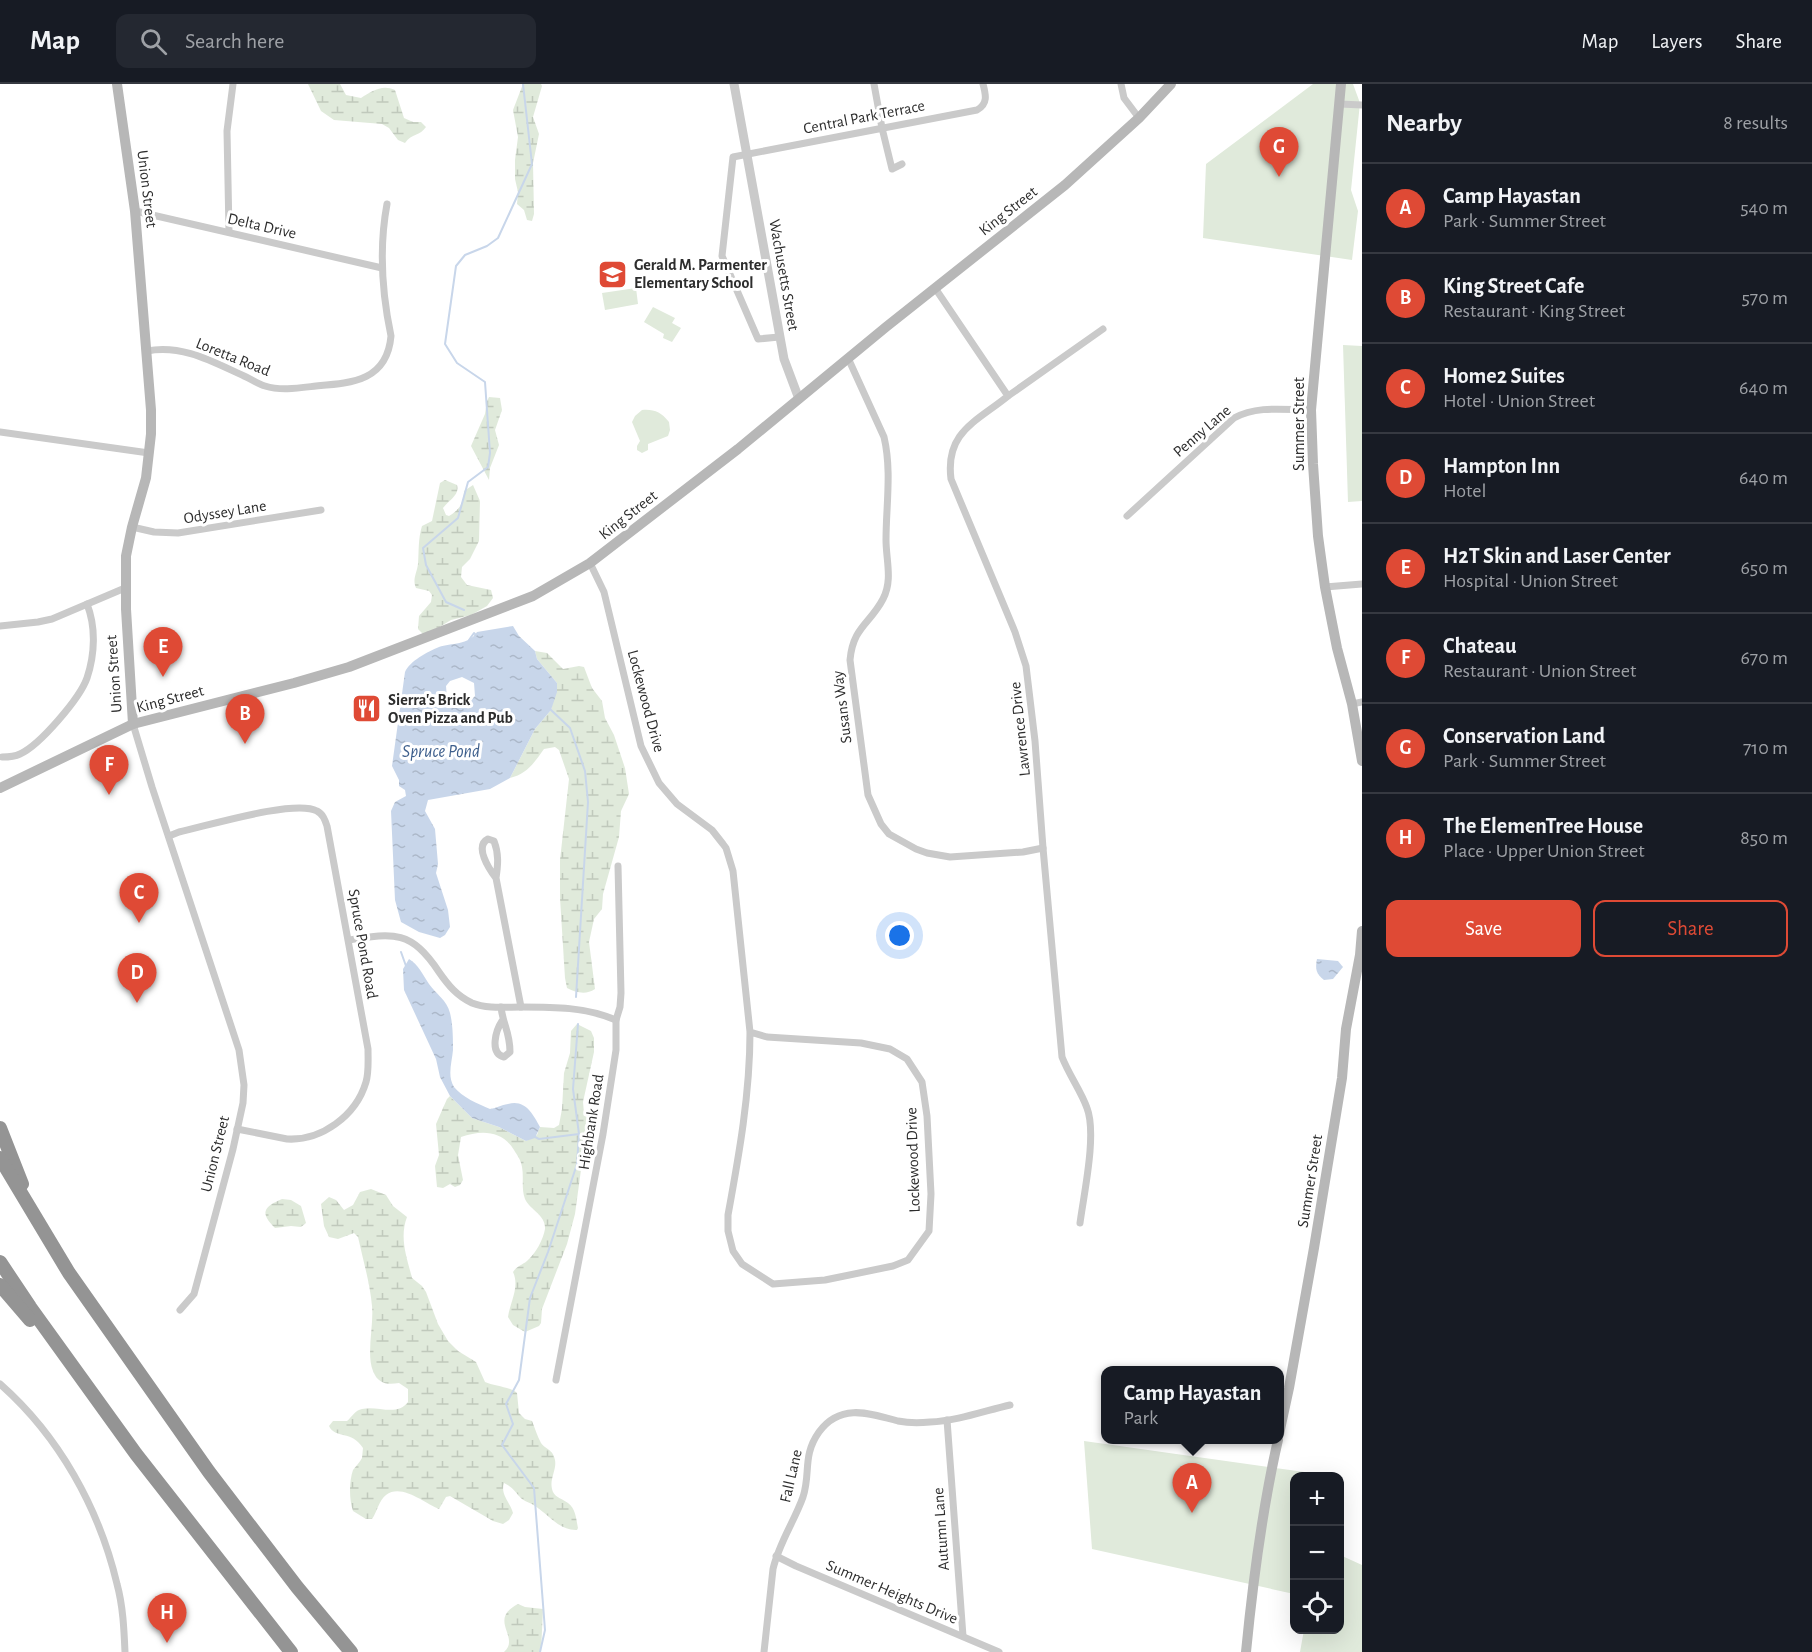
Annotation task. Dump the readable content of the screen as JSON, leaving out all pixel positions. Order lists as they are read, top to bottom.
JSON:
{
  "streets": {
    "main road": ["Union Street", "King Street", "Summer Street"],
    "street": [
      "Central Park Terrace",
      "Delta Drive",
      "Wachusetts Street",
      "Loretta Road",
      "Penny Lane",
      "Odyssey Lane",
      "Lockewood Drive",
      "Susans Way",
      "Lawrence Drive",
      "Spruce Pond Road",
      "Highbank Road",
      "Fall Lane",
      "Autumn Lane",
      "Summer Heights Drive"
    ]
  },
  "crossings": [
    ["Central Park Terrace", "Wachusetts Street"],
    ["Union Street", "King Street"],
    ["Union Street", "Delta Drive"],
    ["Union Street", "Loretta Road"],
    ["Union Street", "Odyssey Lane"],
    ["Union Street", "Spruce Pond Road"],
    ["King Street", "Wachusetts Street"],
    ["King Street", "Lockewood Drive"],
    ["King Street", "Susans Way"],
    ["Delta Drive", "Loretta Road"],
    ["Summer Street", "Penny Lane"],
    ["Susans Way", "Lawrence Drive"],
    ["Fall Lane", "Autumn Lane"],
    ["Fall Lane", "Summer Heights Drive"],
    ["Autumn Lane", "Summer Heights Drive"]
  ],
  "water": ["Spruce Pond"],
  "places": {
    "school or university": ["Gerald M. Parmenter Elementary School"],
    "restaurant": ["Sierra's Brick Oven Pizza and Pub"]
  },
  "page": {
    "header": "Map",
    "search": "Search here",
    "nav": ["Map", "Layers", "Share"],
    "heading": ["Nearby", "8 results"],
    "pins": [
      "G",
      "E",
      "B",
      "F",
      "C",
      "D",
      "A",
      "H"
    ],
    "list": [
      {
        "mark": "A",
        "name": "Camp Hayastan",
        "note": "Park · Summer Street",
        "value": "540 m"
      },
      {
        "mark": "B",
        "name": "King Street Cafe",
        "note": "Restaurant · King Street",
        "value": "570 m"
      },
      {
        "mark": "C",
        "name": "Home2 Suites",
        "note": "Hotel · Union Street",
        "value": "640 m"
      },
      {
        "mark": "D",
        "name": "Hampton Inn",
        "note": "Hotel",
        "value": "640 m"
      },
      {
        "mark": "E",
        "name": "H2T Skin and Laser Center",
        "note": "Hospital · Union Street",
        "value": "650 m"
      },
      {
        "mark": "F",
        "name": "Chateau",
        "note": "Restaurant · Union Street",
        "value": "670 m"
      },
      {
        "mark": "G",
        "name": "Conservation Land",
        "note": "Park · Summer Street",
        "value": "710 m"
      },
      {
        "mark": "H",
        "name": "The ElemenTree House",
        "note": "Place · Upper Union Street",
        "value": "850 m"
      }
    ],
    "buttons": ["Save", "Share"],
    "popup": ["Camp Hayastan", "Park"],
    "map_buttons": ["+", "−"]
  }
}
